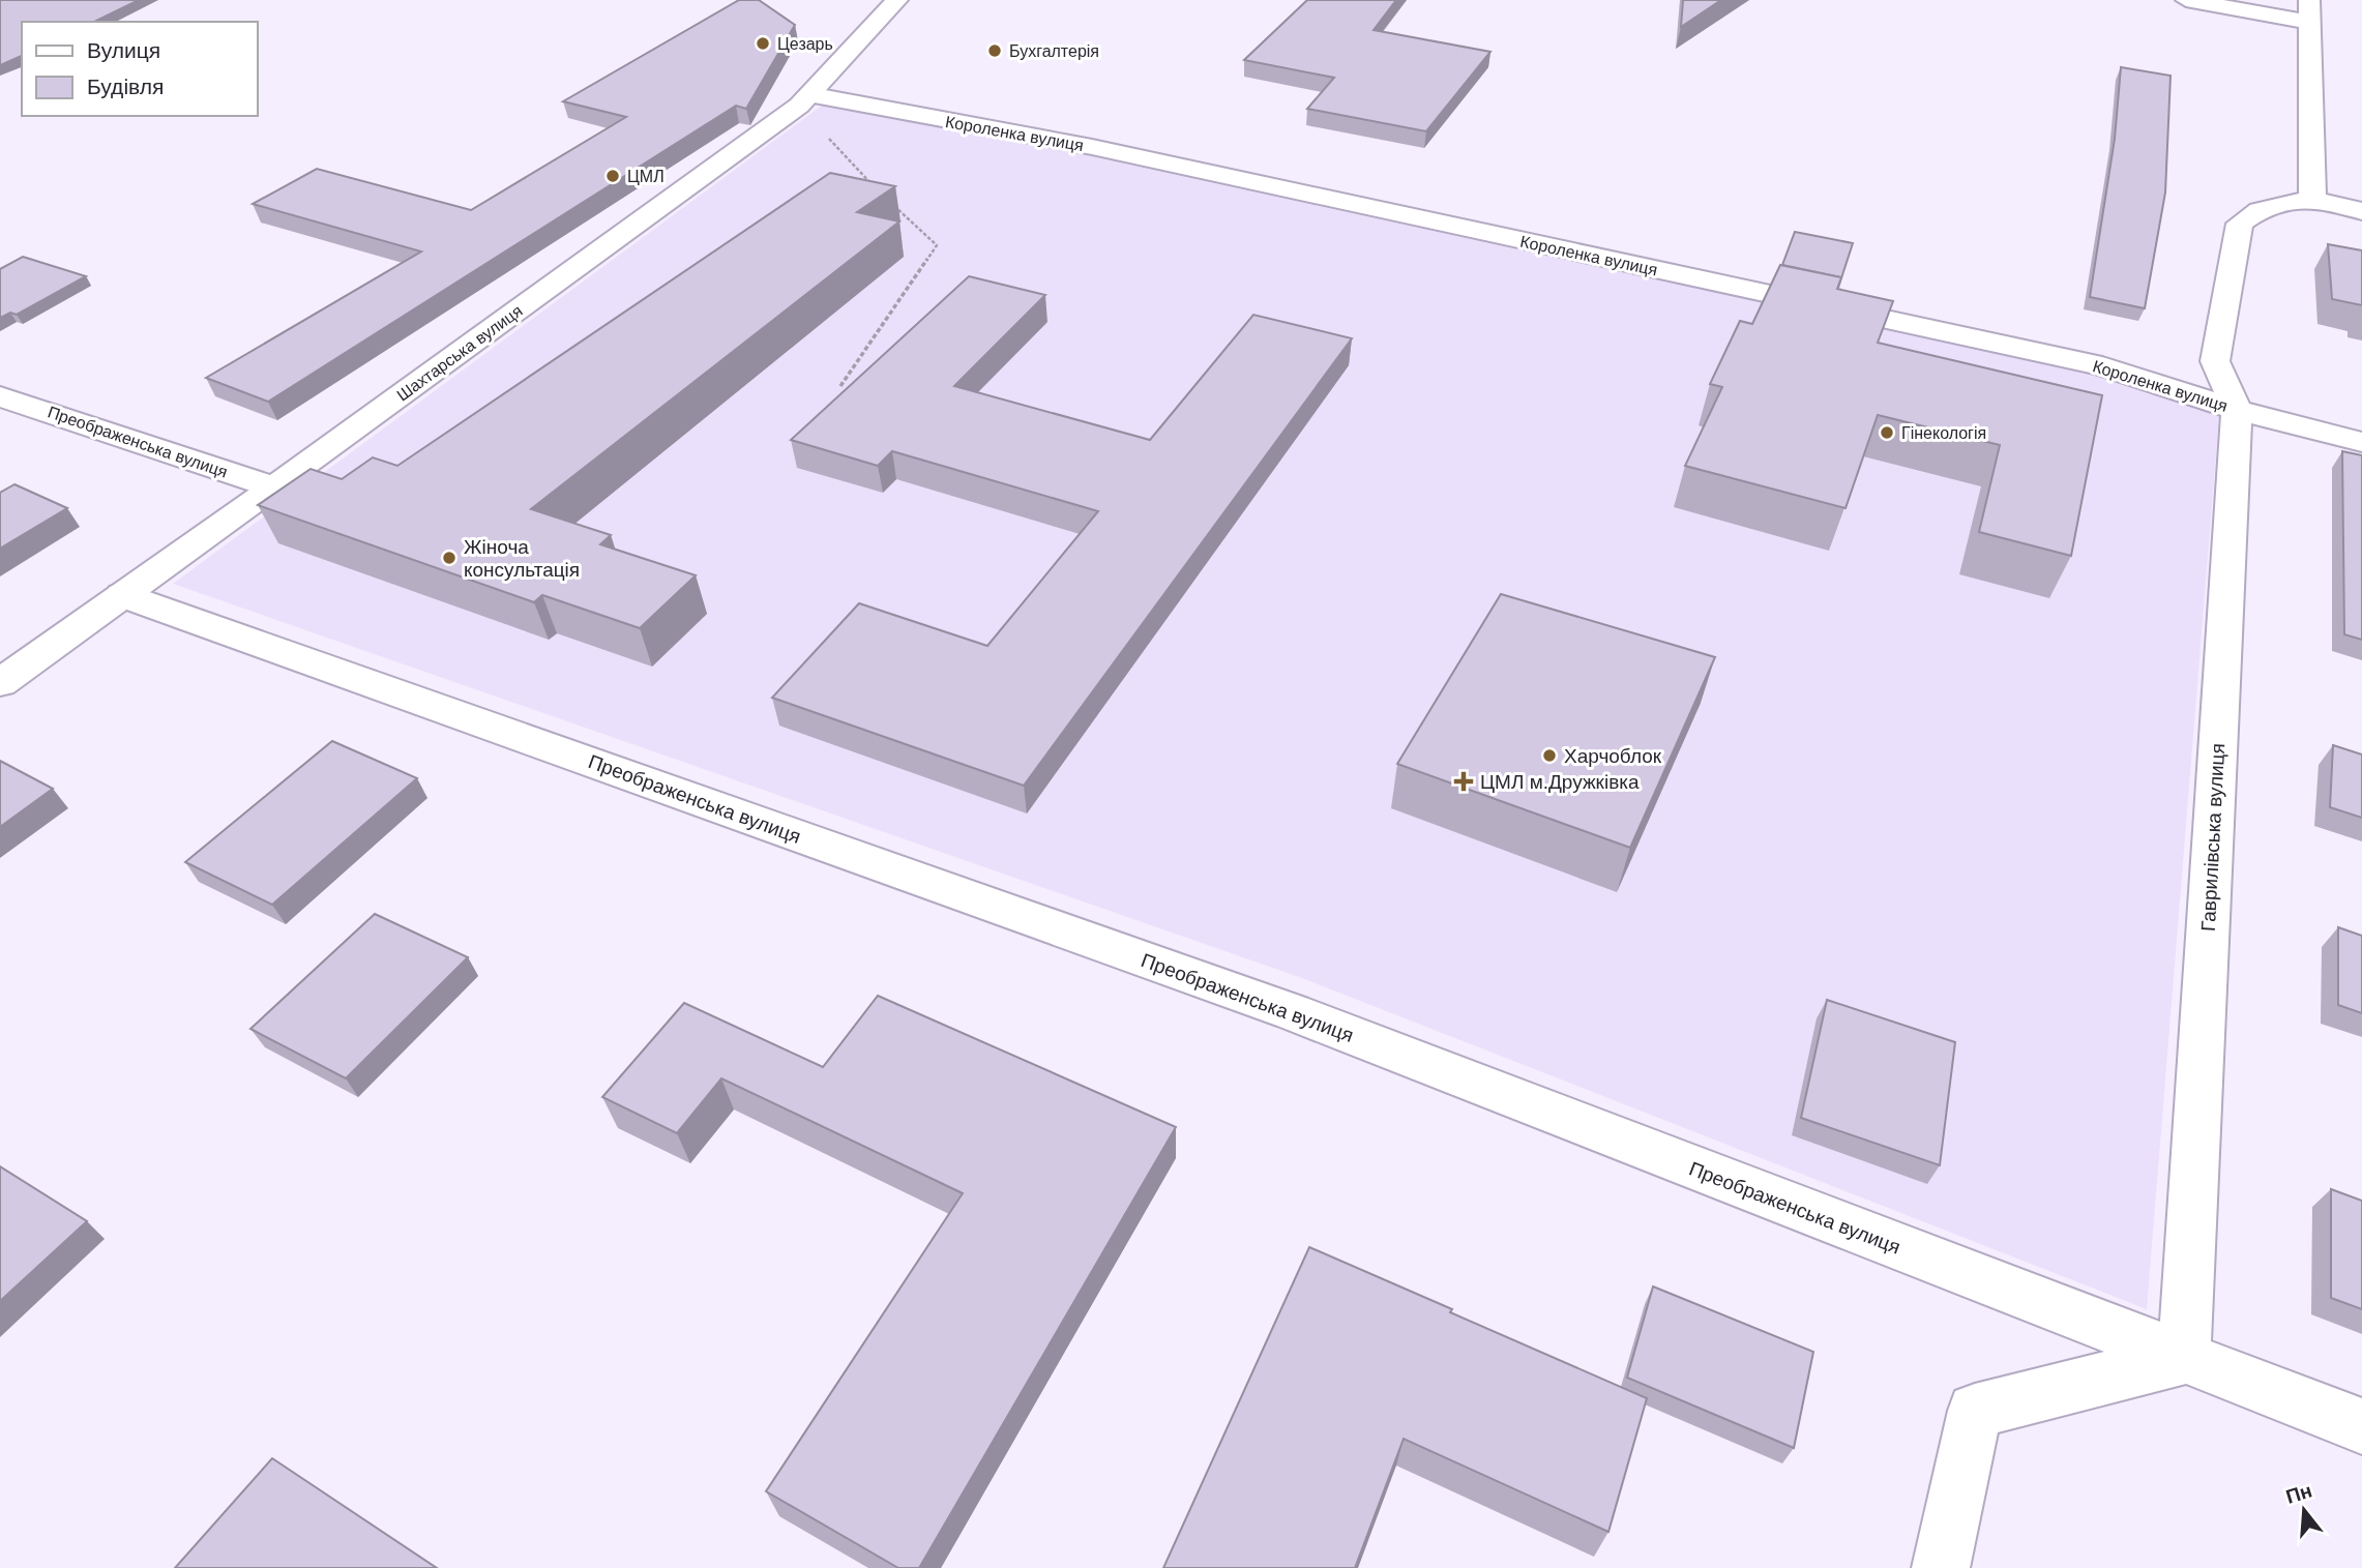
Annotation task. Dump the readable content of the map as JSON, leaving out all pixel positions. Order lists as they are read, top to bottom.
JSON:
{
  "streets": {
    "street": [
      "Короленка вулиця",
      "Шахтарська вулиця",
      "Преображенська вулиця",
      "Гаврилівська вулиця"
    ]
  },
  "crossings": [
    ["Короленка вулиця", "Шахтарська вулиця"],
    ["Короленка вулиця", "Гаврилівська вулиця"],
    ["Шахтарська вулиця", "Преображенська вулиця"],
    ["Преображенська вулиця", "Гаврилівська вулиця"]
  ],
  "places": {
    "other": [
      "Цезарь",
      "Бухгалтерія",
      "ЦМЛ",
      "Гінекологія",
      "Жіноча консультація",
      "Харчоблок"
    ],
    "health": ["ЦМЛ м.Дружківка"]
  },
  "legend": ["Вулиця", "Будівля"],
  "north": "top"
}
